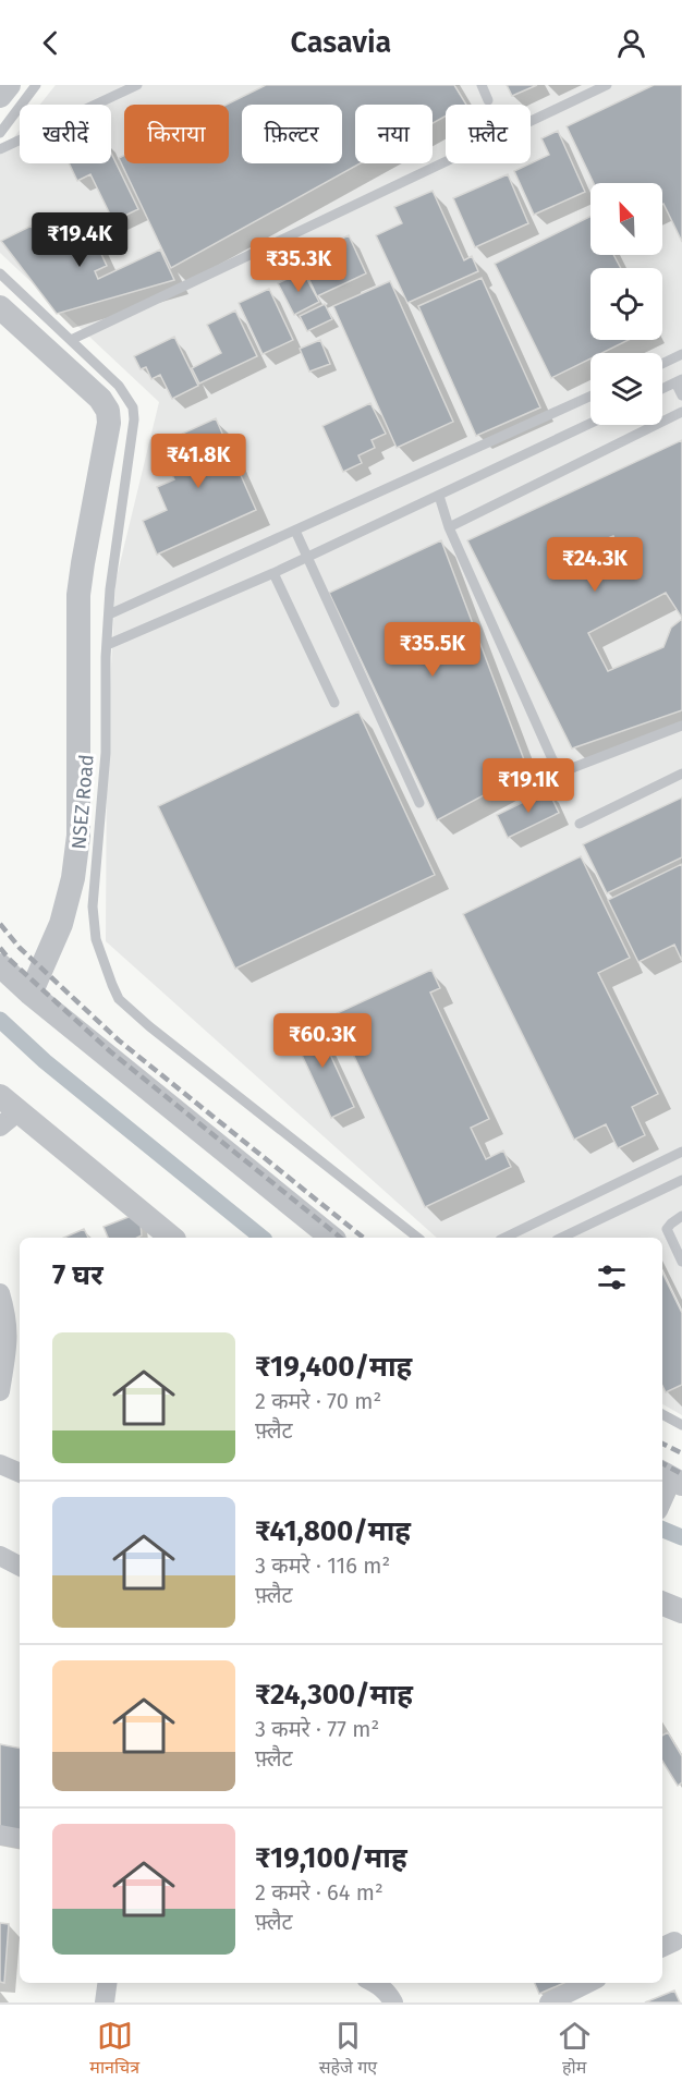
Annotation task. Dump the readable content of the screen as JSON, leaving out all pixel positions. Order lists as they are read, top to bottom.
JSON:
{
  "streets": {
    "lane": ["NSEZ Road"]
  },
  "north": "top left",
  "page": {
    "header": "Casavia",
    "chip": [
      "खरीदें",
      "किराया",
      "फ़िल्टर",
      "नया",
      "फ़्लैट"
    ],
    "price": [
      "₹19.4K",
      "₹35.3K",
      "₹41.8K",
      "₹24.3K",
      "₹35.5K",
      "₹19.1K",
      "₹60.3K"
    ],
    "heading": "7 घर",
    "list": [
      {
        "name": "₹19,400/माह",
        "note": "2 कमरे · 70 m² · फ़्लैट"
      },
      {
        "name": "₹41,800/माह",
        "note": "3 कमरे · 116 m² · फ़्लैट"
      },
      {
        "name": "₹24,300/माह",
        "note": "3 कमरे · 77 m² · फ़्लैट"
      },
      {
        "name": "₹19,100/माह",
        "note": "2 कमरे · 64 m² · फ़्लैट"
      }
    ],
    "tabs": ["मानचित्र", "सहेजे गए", "होम"]
  }
}
